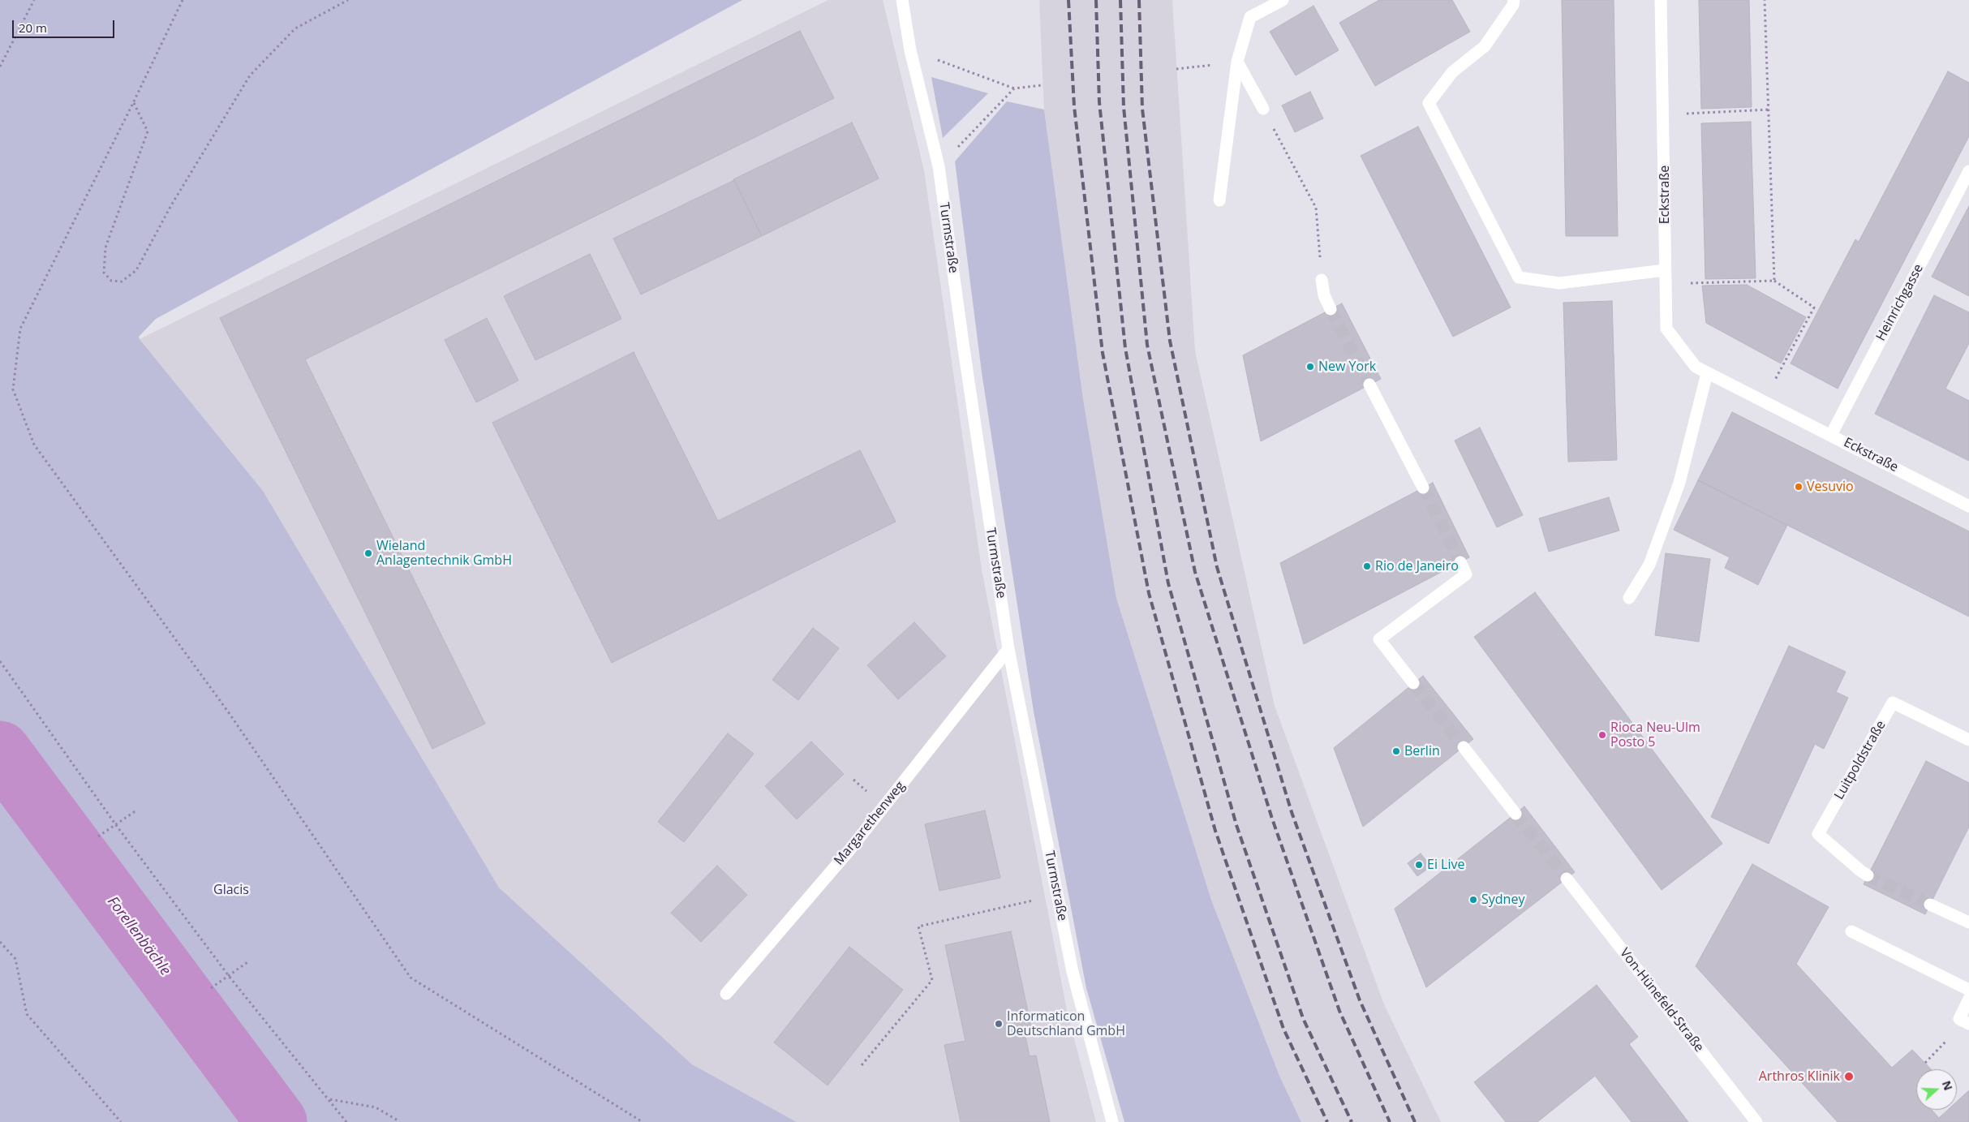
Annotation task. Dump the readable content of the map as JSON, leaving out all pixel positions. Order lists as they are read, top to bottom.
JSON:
{
  "streets": {
    "street": [
      "Eckstraße",
      "Turmstraße",
      "Heinrichgasse",
      "Luitpoldstraße",
      "Margarethenweg",
      "Von-Hünefeld-Straße"
    ]
  },
  "crossings": [
    ["Eckstraße", "Heinrichgasse"],
    ["Turmstraße", "Margarethenweg"]
  ],
  "water": ["Forellenbächle"],
  "parks": ["Glacis"],
  "places": [
    "New York",
    "Vesuvio",
    "Wieland Anlagentechnik GmbH",
    "Rio de Janeiro",
    "Rioca Neu-Ulm Posto 5",
    "Berlin",
    "Ei Live",
    "Sydney",
    "Informaticon Deutschland GmbH",
    "Arthros Klinik"
  ],
  "scale_bar": "20 m",
  "north": "right"
}
